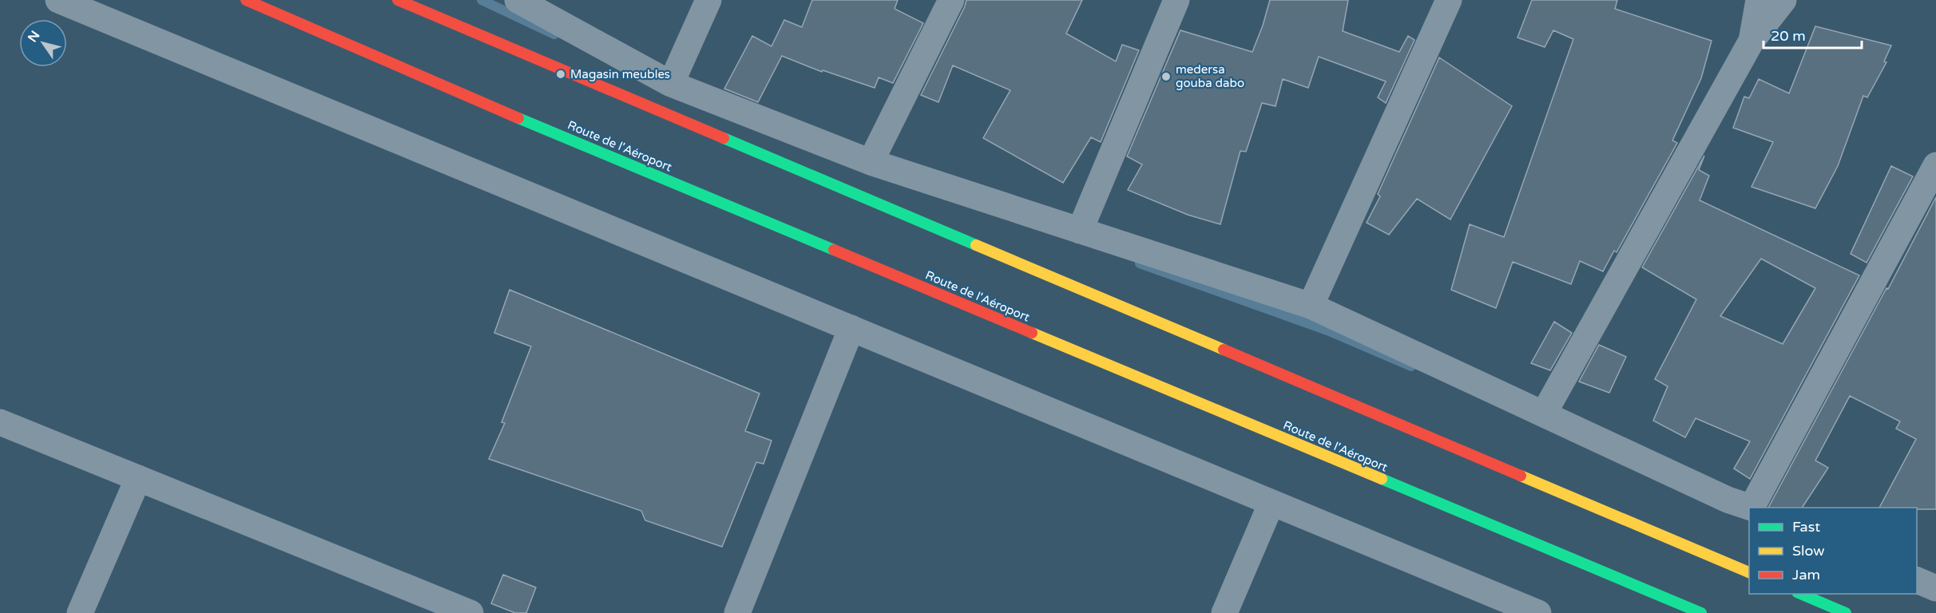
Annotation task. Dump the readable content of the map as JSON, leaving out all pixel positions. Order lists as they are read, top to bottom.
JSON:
{
  "streets": {
    "highway": ["Route de l'Aéroport"]
  },
  "places": ["Magasin meubles", "medersa gouba dabo"],
  "legend": ["Fast", "Slow", "Jam"],
  "scale_bar": "20 m",
  "north": "top left"
}
